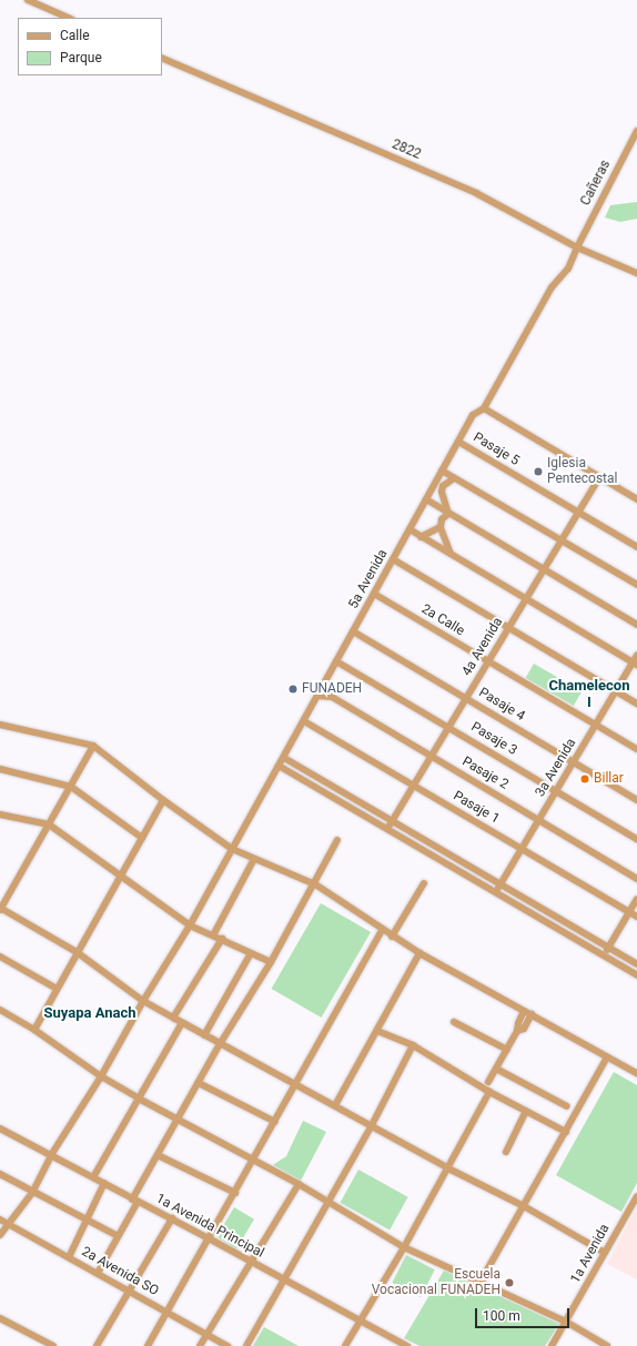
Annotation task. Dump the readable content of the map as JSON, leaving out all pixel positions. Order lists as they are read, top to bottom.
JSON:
{
  "streets": {
    "street": [
      "2822",
      "Cañeras",
      "Pasaje 5",
      "5a Avenida",
      "2a Calle",
      "4a Avenida",
      "Pasaje 4",
      "Pasaje 3",
      "3a Avenida",
      "Pasaje 2",
      "Pasaje 1",
      "1a Avenida Principal",
      "1a Avenida",
      "2a Avenida SO"
    ]
  },
  "crossings": [
    ["2822", "Cañeras"],
    ["Cañeras", "5a Avenida"],
    ["Pasaje 5", "5a Avenida"],
    ["Pasaje 5", "4a Avenida"],
    ["5a Avenida", "2a Calle"],
    ["5a Avenida", "Pasaje 4"],
    ["5a Avenida", "Pasaje 3"],
    ["5a Avenida", "Pasaje 2"],
    ["5a Avenida", "Pasaje 1"],
    ["5a Avenida", "1a Avenida Principal"],
    ["5a Avenida", "2a Avenida SO"],
    ["2a Calle", "4a Avenida"],
    ["2a Calle", "3a Avenida"],
    ["4a Avenida", "Pasaje 4"],
    ["4a Avenida", "Pasaje 3"],
    ["4a Avenida", "Pasaje 2"],
    ["4a Avenida", "Pasaje 1"],
    ["Pasaje 4", "3a Avenida"],
    ["Pasaje 3", "3a Avenida"],
    ["3a Avenida", "Pasaje 2"],
    ["3a Avenida", "Pasaje 1"]
  ],
  "districts": ["Chamelecon I", "Suyapa Anach"],
  "places": [
    "Iglesia Pentecostal",
    "FUNADEH",
    "Billar",
    "Escuela Vocacional FUNADEH"
  ],
  "legend": ["Calle", "Parque"],
  "scale_bar": "100 m"
}
